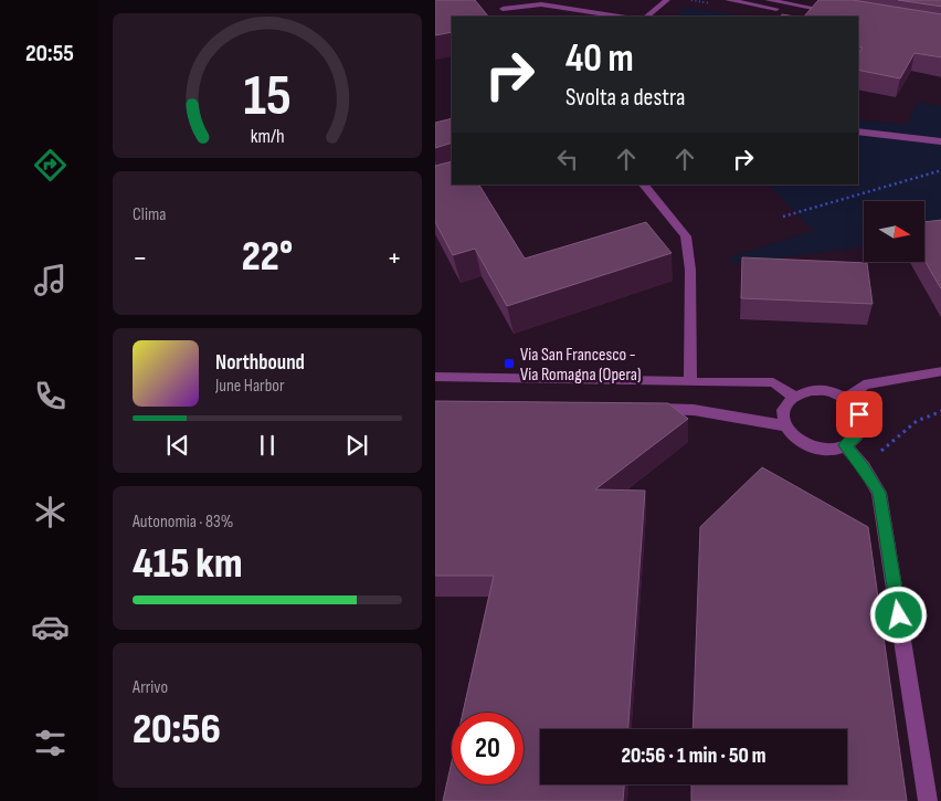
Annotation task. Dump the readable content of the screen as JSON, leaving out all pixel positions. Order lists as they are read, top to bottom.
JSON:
{
  "places": {
    "transit": ["Via San Francesco - Via Romagna (Opera)"]
  },
  "north": "right",
  "page": {
    "tabs": "20:55",
    "turn": ["40 m", "Svolta a destra"],
    "tile": [
      "Clima",
      ["Autonomia · 83%", "415 km"],
      ["Arrivo", "20:56"]
    ],
    "heat": ["−", "22°", "+"],
    "song": ["Northbound", "June Harbor"],
    "limit": "20",
    "trip": "20:56 · 1 min · 50 m",
    "gauge": ["15", "km/h"]
  }
}
